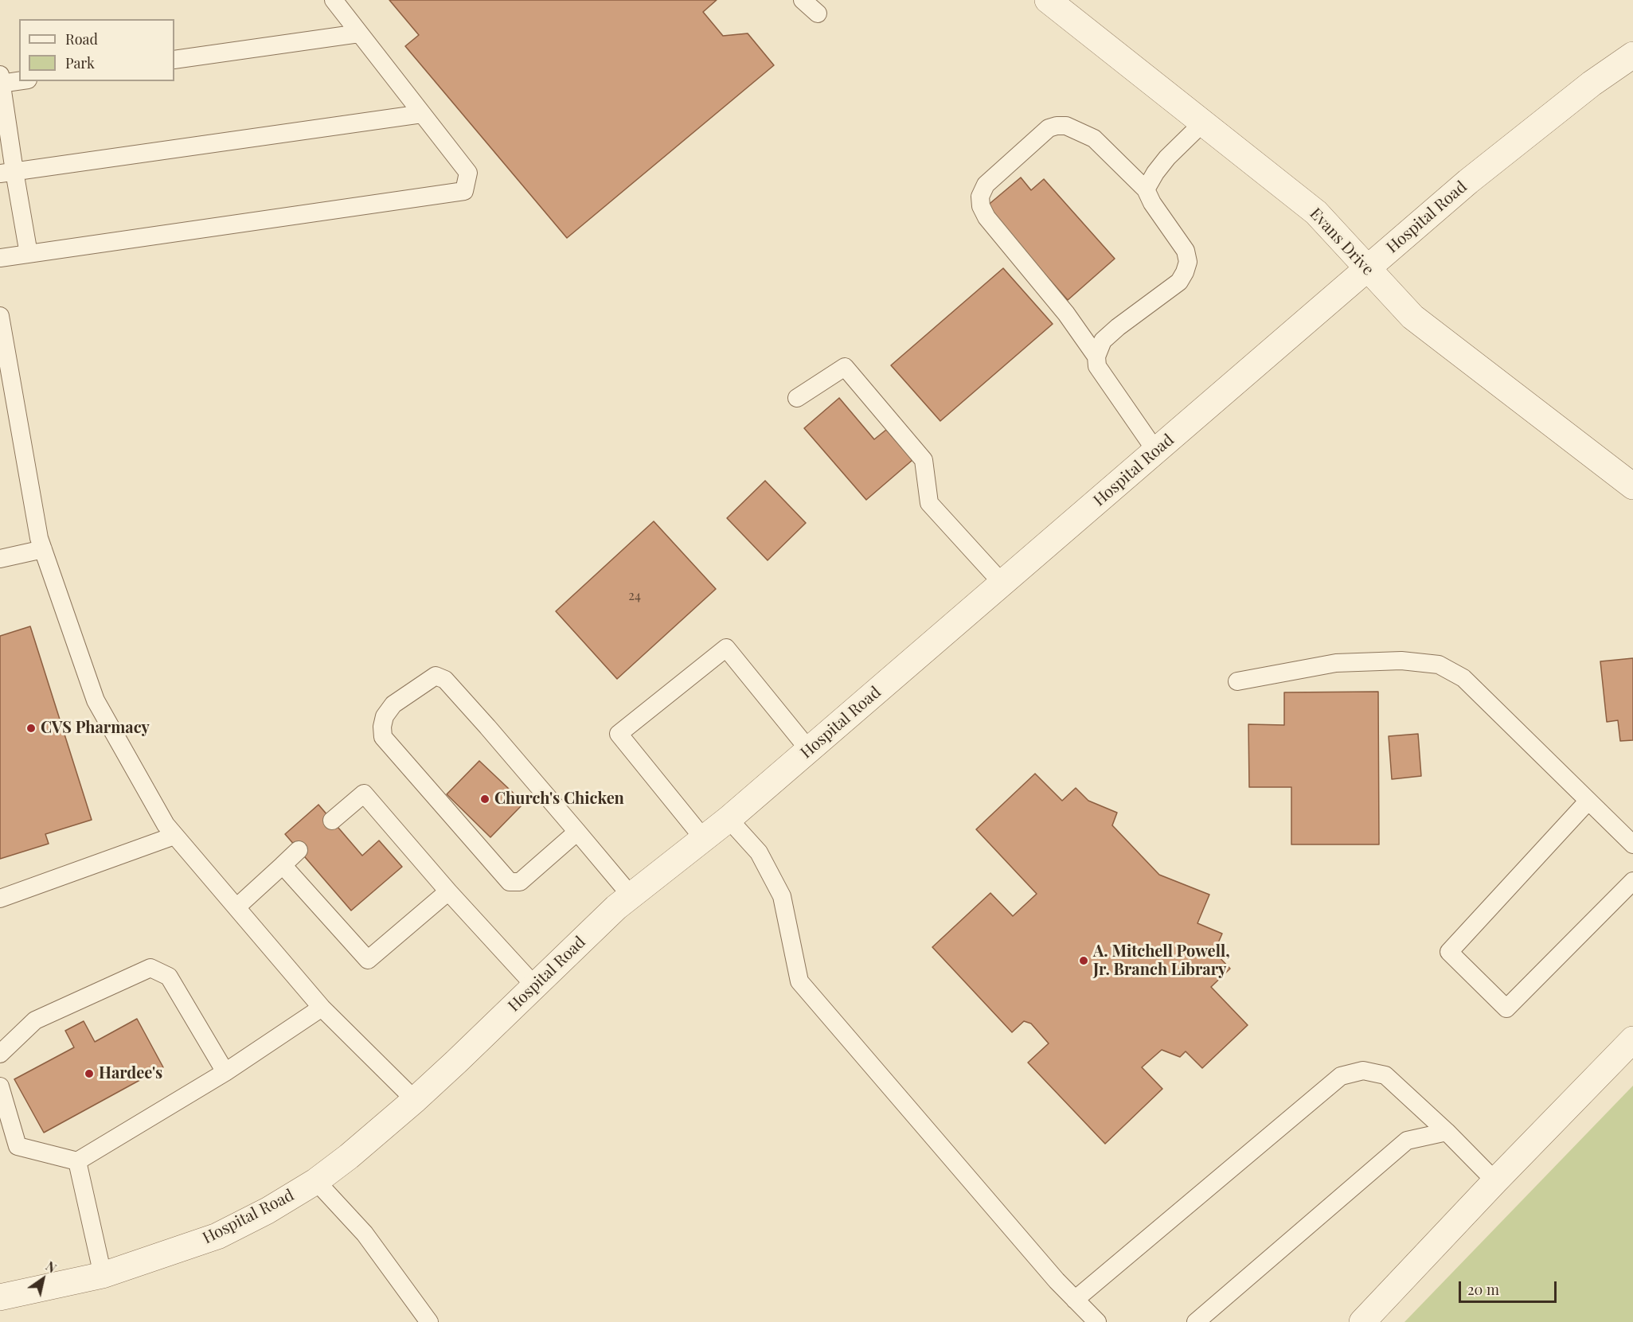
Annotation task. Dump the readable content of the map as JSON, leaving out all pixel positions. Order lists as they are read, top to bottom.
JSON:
{
  "streets": {
    "street": ["Hospital Road", "Evans Drive"]
  },
  "crossings": [
    ["Hospital Road", "Evans Drive"]
  ],
  "places": [
    "CVS Pharmacy",
    "Church's Chicken",
    "A. Mitchell Powell, Jr. Branch Library",
    "Hardee's"
  ],
  "house_numbers": ["24"],
  "legend": ["Road", "Park"],
  "scale_bar": "20 m",
  "north": "top right"
}
